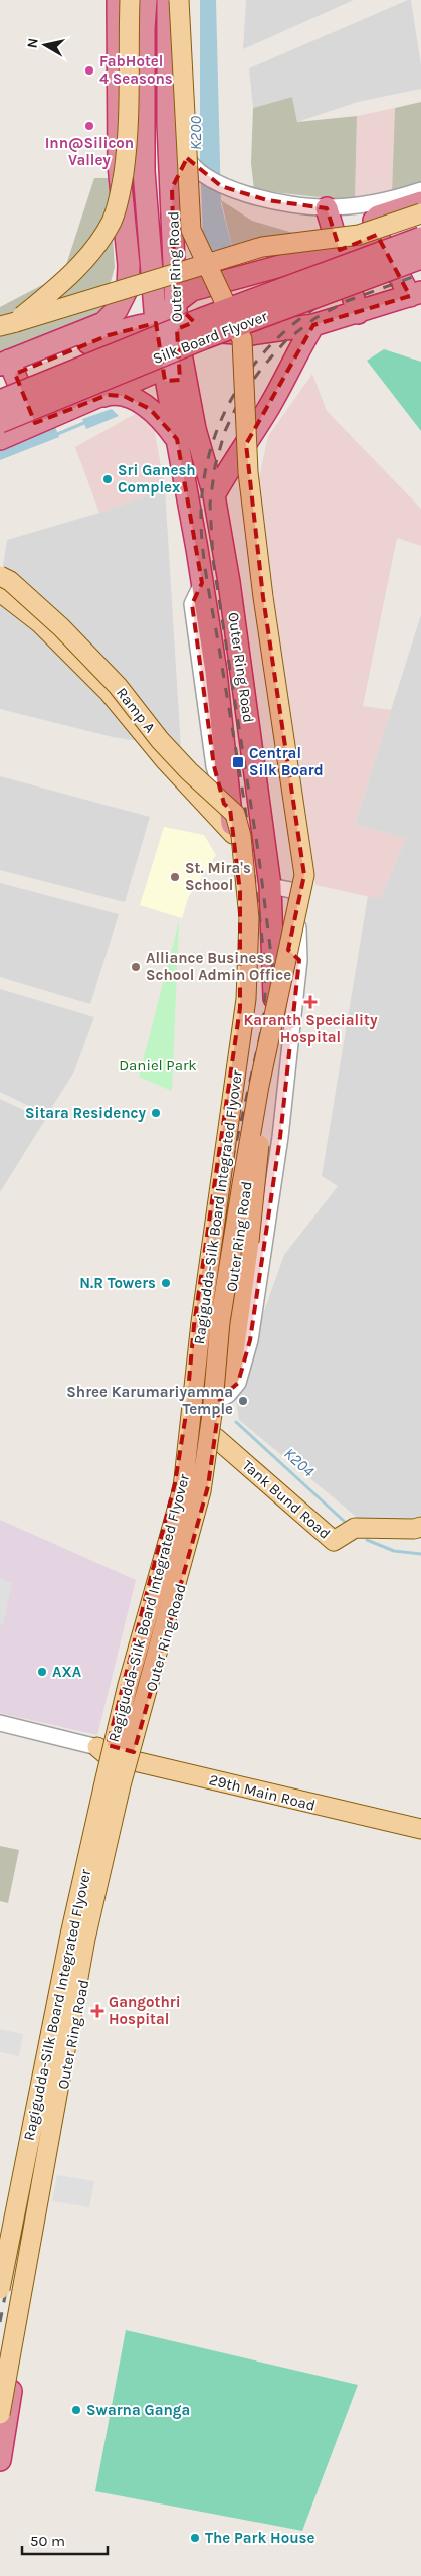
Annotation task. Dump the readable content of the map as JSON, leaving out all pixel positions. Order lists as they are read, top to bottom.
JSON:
{
  "streets": {
    "highway": ["Outer Ring Road", "Silk Board Flyover"],
    "main road": [
      "Ramp A",
      "Ragigudda-Silk Board Integrated Flyover",
      "Tank Bund Road",
      "29th Main Road"
    ]
  },
  "crossings": [
    ["Outer Ring Road", "Tank Bund Road"],
    ["Outer Ring Road", "29th Main Road"],
    ["Ramp A", "Ragigudda-Silk Board Integrated Flyover"]
  ],
  "water": ["K200", "K204"],
  "parks": ["Daniel Park"],
  "places": {
    "other": [
      "FabHotel 4 Seasons",
      "Inn@Silicon Valley",
      "Sri Ganesh Complex",
      "St. Mira's School",
      "Alliance Business School Admin Office",
      "Sitara Residency",
      "N.R Towers",
      "Shree Karumariyamma Temple",
      "AXA",
      "Swarna Ganga",
      "The Park House"
    ],
    "transit": ["Central Silk Board"],
    "health": ["Karanth Speciality Hospital", "Gangothri Hospital"]
  },
  "scale_bar": "50 m",
  "north": "left"
}
